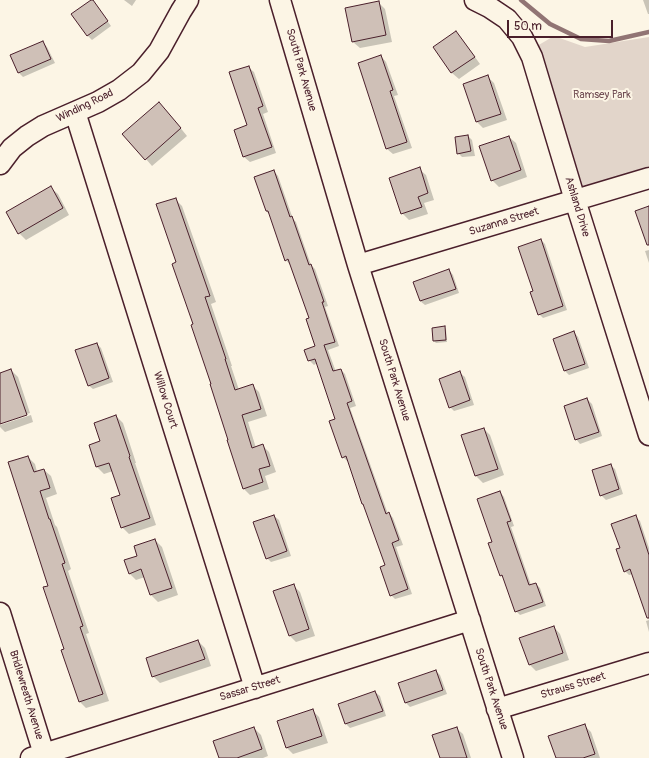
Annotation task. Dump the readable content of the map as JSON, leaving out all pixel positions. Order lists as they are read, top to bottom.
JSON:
{
  "streets": {
    "street": [
      "South Park Avenue",
      "Winding Road",
      "Ashland Drive",
      "Suzanna Street",
      "Willow Court",
      "Strauss Street",
      "Sassar Street",
      "Bridlewreath Avenue"
    ]
  },
  "crossings": [
    ["South Park Avenue", "Suzanna Street"],
    ["South Park Avenue", "Strauss Street"],
    ["South Park Avenue", "Sassar Street"],
    ["Winding Road", "Willow Court"],
    ["Ashland Drive", "Suzanna Street"],
    ["Willow Court", "Sassar Street"],
    ["Sassar Street", "Bridlewreath Avenue"]
  ],
  "parks": ["Ramsey Park"],
  "scale_bar": "50 m"
}
